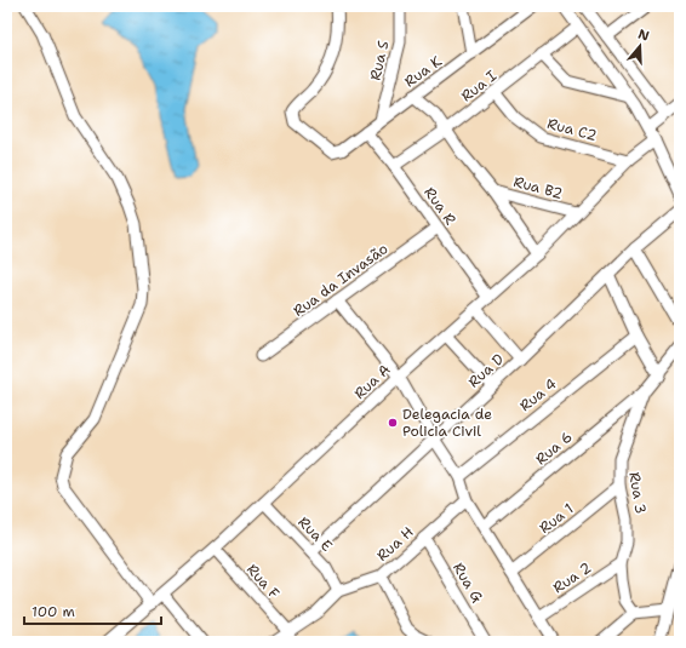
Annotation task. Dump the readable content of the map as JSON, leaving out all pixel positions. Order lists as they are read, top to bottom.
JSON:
{
  "streets": {
    "street": [
      "Rua S",
      "Rua K",
      "Rua I",
      "Rua C2",
      "Rua B2",
      "Rua R",
      "Rua da Invasão",
      "Rua D",
      "Rua A",
      "Rua 4",
      "Rua 6",
      "Rua 3",
      "Rua 1",
      "Rua E",
      "Rua H",
      "Rua 2",
      "Rua F",
      "Rua G"
    ]
  },
  "crossings": [
    ["Rua S", "Rua K"],
    ["Rua K", "Rua B2"],
    ["Rua K", "Rua R"],
    ["Rua I", "Rua C2"],
    ["Rua I", "Rua B2"],
    ["Rua I", "Rua R"],
    ["Rua C2", "Rua A"],
    ["Rua B2", "Rua A"],
    ["Rua R", "Rua da Invasão"],
    ["Rua R", "Rua A"],
    ["Rua D", "Rua E"],
    ["Rua A", "Rua E"],
    ["Rua A", "Rua F"],
    ["Rua 6", "Rua 3"],
    ["Rua 3", "Rua 1"],
    ["Rua 3", "Rua 2"],
    ["Rua E", "Rua H"],
    ["Rua H", "Rua F"],
    ["Rua H", "Rua G"]
  ],
  "places": ["Delegacia de Policia Civil"],
  "scale_bar": "100 m",
  "north": "top"
}
